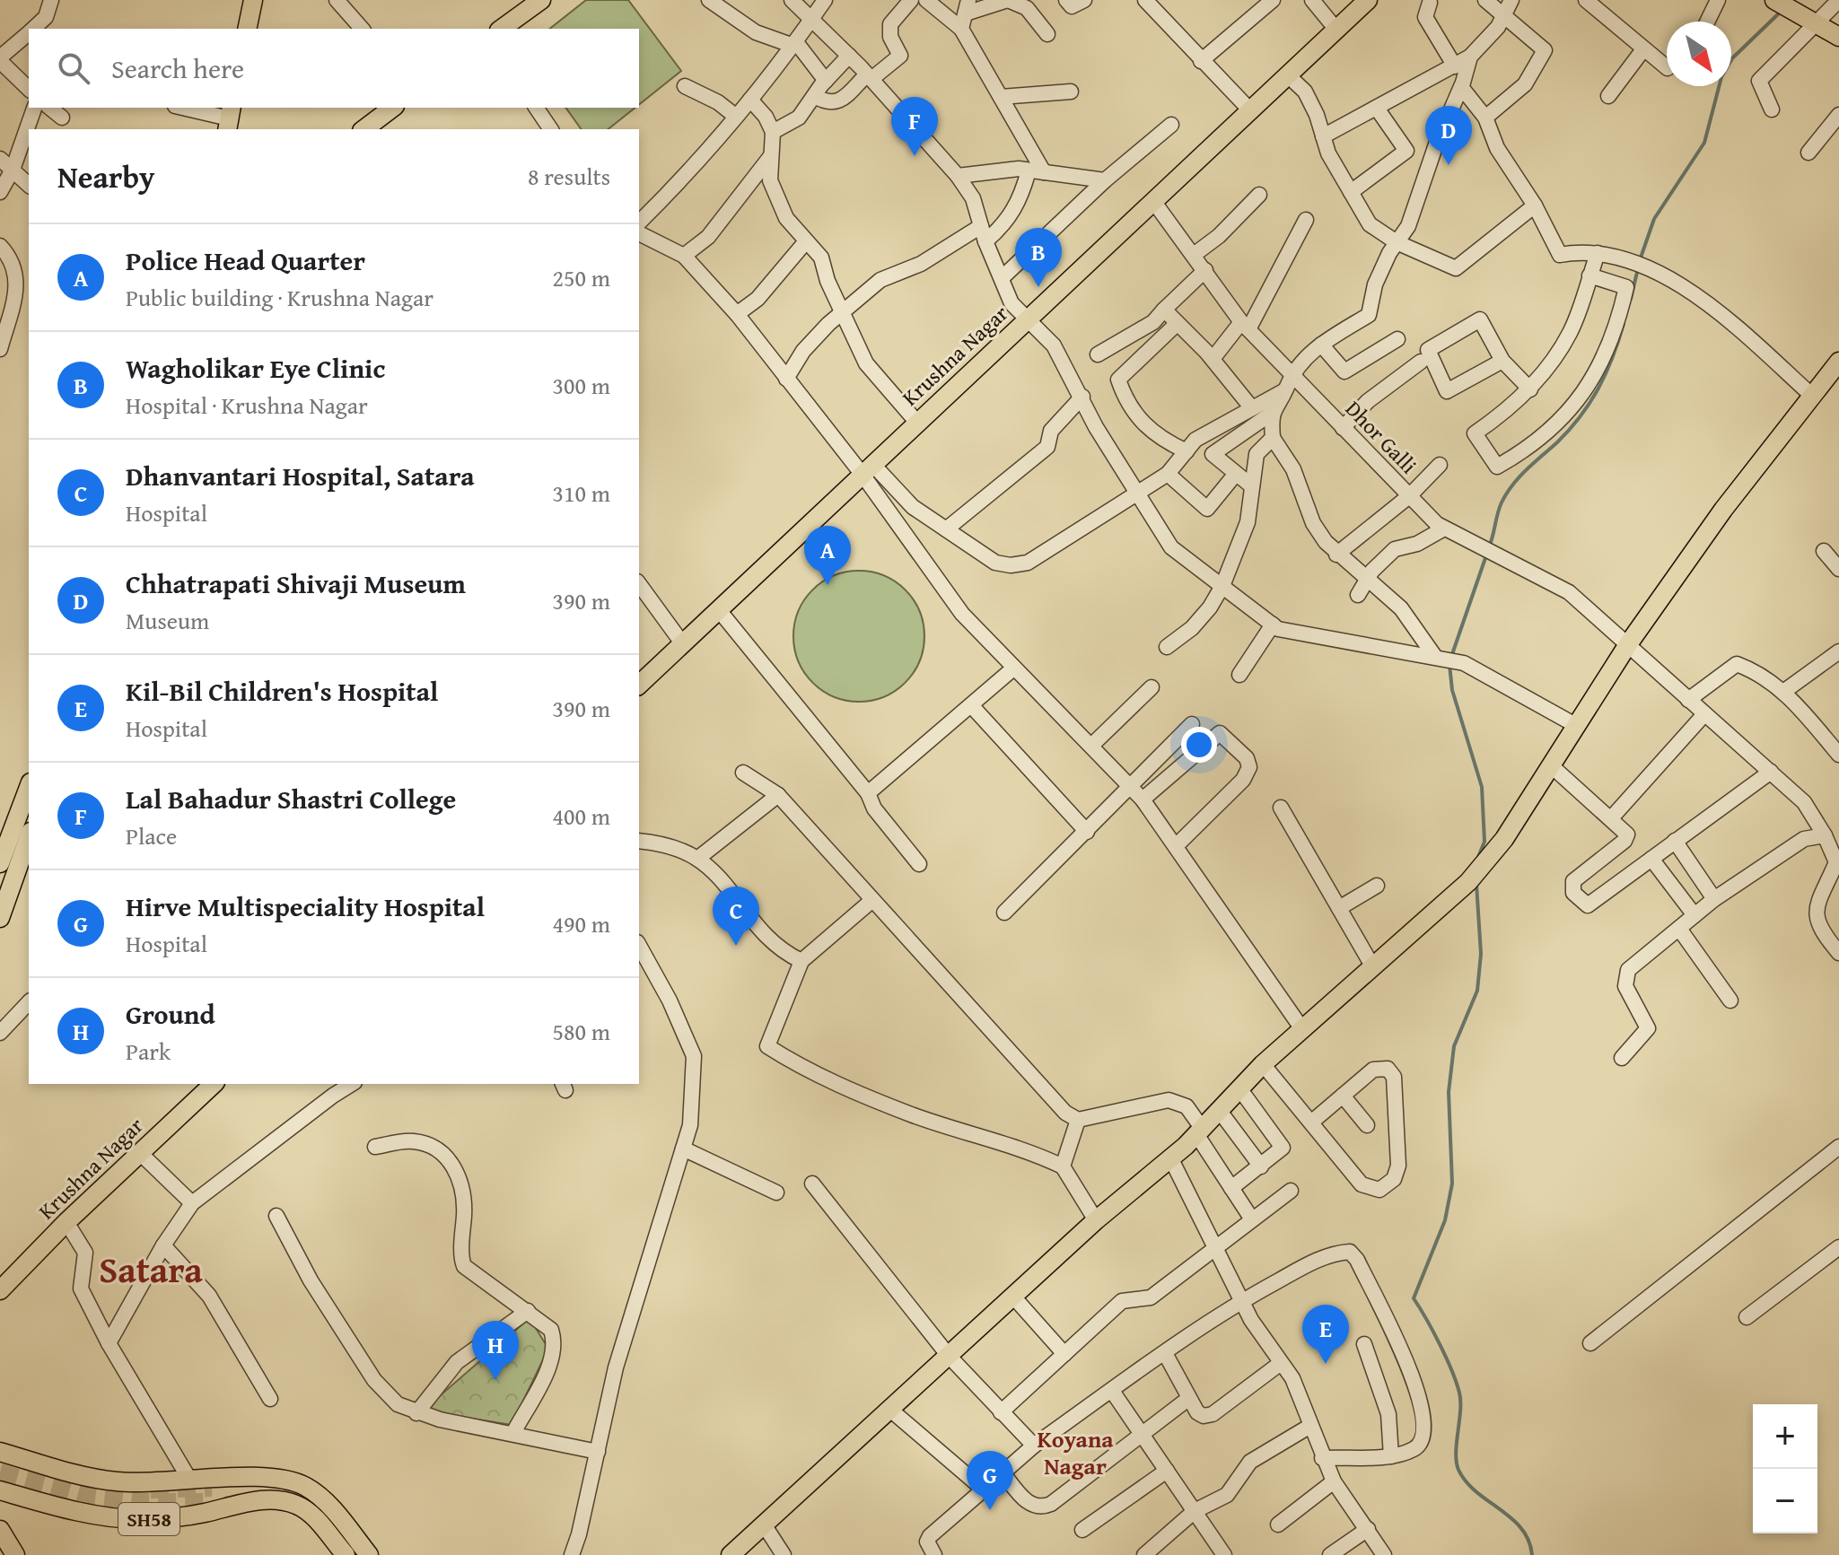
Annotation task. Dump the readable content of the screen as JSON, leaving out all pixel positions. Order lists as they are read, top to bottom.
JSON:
{
  "streets": {
    "main road": ["Krushna Nagar", "SH58"],
    "street": ["Dhor Galli"]
  },
  "crossings": [
    ["Krushna Nagar", "Dhor Galli"]
  ],
  "districts": ["Satara", "Koyana Nagar"],
  "north": "bottom right",
  "page": {
    "search": "Search here",
    "pins": [
      "F",
      "D",
      "B",
      "A",
      "C",
      "E",
      "H",
      "G"
    ],
    "heading": ["Nearby", "8 results"],
    "list": [
      {
        "mark": "A",
        "name": "Police Head Quarter",
        "note": "Public building · Krushna Nagar",
        "value": "250 m"
      },
      {
        "mark": "B",
        "name": "Wagholikar Eye Clinic",
        "note": "Hospital · Krushna Nagar",
        "value": "300 m"
      },
      {
        "mark": "C",
        "name": "Dhanvantari Hospital, Satara",
        "note": "Hospital",
        "value": "310 m"
      },
      {
        "mark": "D",
        "name": "Chhatrapati Shivaji Museum",
        "note": "Museum",
        "value": "390 m"
      },
      {
        "mark": "E",
        "name": "Kil-Bil Children's Hospital",
        "note": "Hospital",
        "value": "390 m"
      },
      {
        "mark": "F",
        "name": "Lal Bahadur Shastri College",
        "note": "Place",
        "value": "400 m"
      },
      {
        "mark": "G",
        "name": "Hirve Multispeciality Hospital",
        "note": "Hospital",
        "value": "490 m"
      },
      {
        "mark": "H",
        "name": "Ground",
        "note": "Park",
        "value": "580 m"
      }
    ],
    "map_buttons": ["+", "−"]
  }
}
